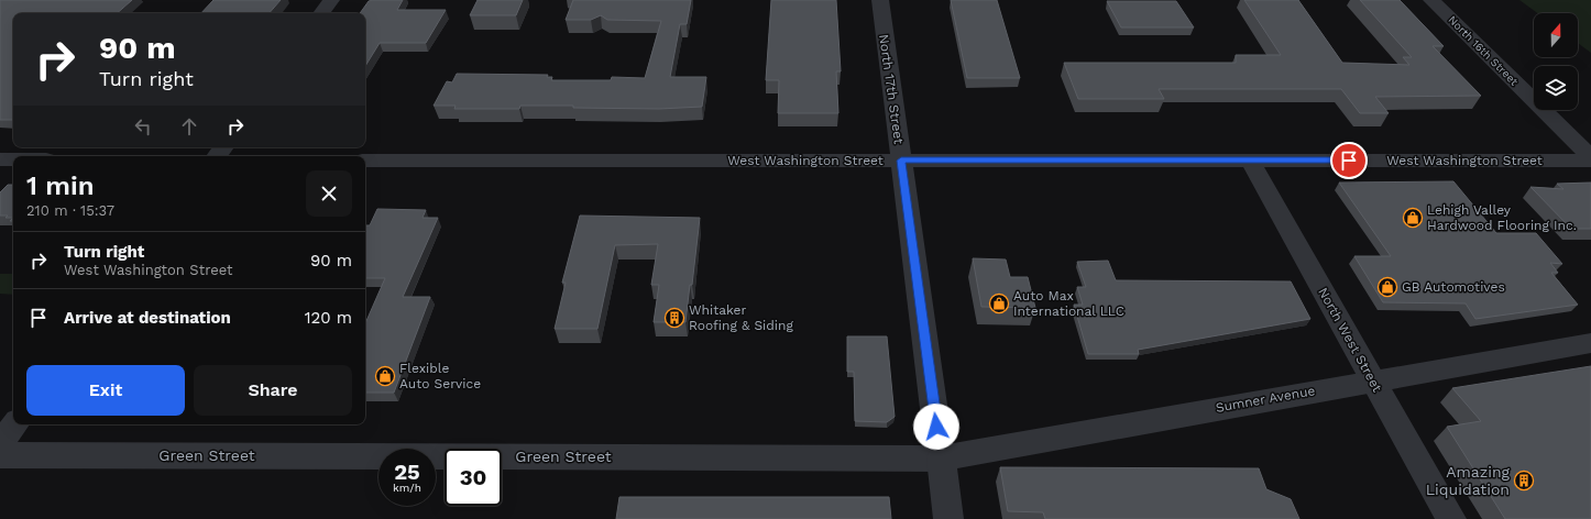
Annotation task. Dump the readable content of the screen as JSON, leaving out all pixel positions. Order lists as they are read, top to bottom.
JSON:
{
  "streets": {
    "street": [
      "North 16th Street",
      "North 17th Street",
      "West Washington Street",
      "North West Street",
      "Sumner Avenue",
      "Green Street"
    ]
  },
  "crossings": [
    ["North 17th Street", "West Washington Street"],
    ["North 17th Street", "Sumner Avenue"],
    ["North 17th Street", "Green Street"],
    ["West Washington Street", "North West Street"],
    ["North West Street", "Sumner Avenue"],
    ["Sumner Avenue", "Green Street"]
  ],
  "places": {
    "shop": [
      "Lehigh Valley Hardwood Flooring Inc.",
      "GB Automotives",
      "Auto Max International LLC",
      "Flexible Auto Service"
    ],
    "building": ["Whitaker Roofing & Siding", "Amazing Liquidation"]
  },
  "north": "top",
  "page": {
    "turn": ["90 m", "Turn right"],
    "heading": ["1 min", "210 m · 15:37"],
    "list": [
      {
        "name": "Turn right",
        "note": "West Washington Street",
        "value": "90 m"
      },
      {
        "name": "Arrive at destination",
        "value": "120 m"
      }
    ],
    "buttons": ["Exit", "Share"],
    "speed": "25 km/h",
    "limit": "30"
  }
}
